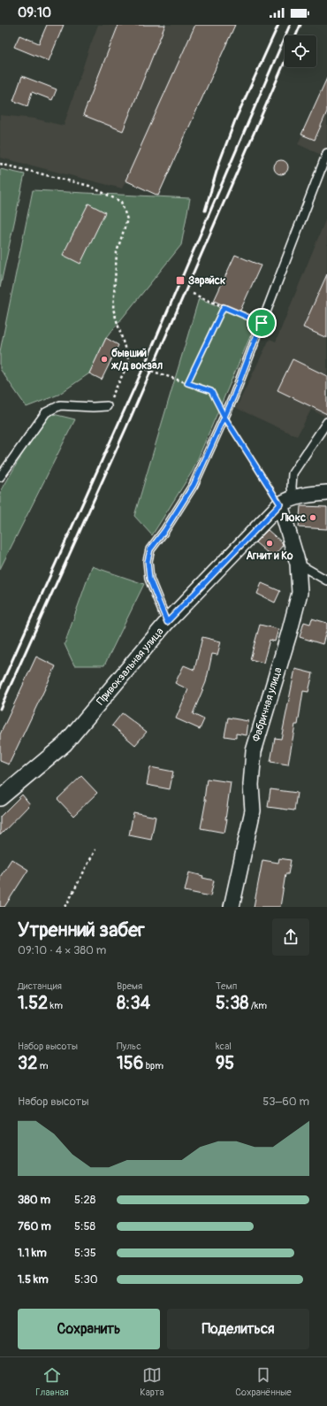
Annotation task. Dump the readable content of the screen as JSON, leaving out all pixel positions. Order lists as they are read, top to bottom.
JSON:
{
  "streets": {
    "street": ["Привокзальная улица", "Фабричная улица"]
  },
  "crossings": [
    ["Привокзальная улица", "Фабричная улица"]
  ],
  "places": {
    "transit": ["Зарайск"],
    "other": ["бывший ж/д вокзал", "Люкс", "Агнит и Ко"]
  },
  "page": {
    "status": "09:10",
    "heading": ["Утренний забег", "09:10 · 4 × 380 m"],
    "stats": [
      ["Дистанция", "1.52 km"],
      ["Время", "8:34"],
      ["Темп", "5:38 /km"],
      ["Набор высоты", "32 m"],
      ["Пульс", "156 bpm"],
      ["kcal", "95"]
    ],
    "chart": ["Набор высоты", "53–60 m"],
    "list": [
      {
        "name": "380 m",
        "note": "5:28"
      },
      {
        "name": "760 m",
        "note": "5:58"
      },
      {
        "name": "1.1 km",
        "note": "5:35"
      },
      {
        "name": "1.5 km",
        "note": "5:30"
      }
    ],
    "buttons": ["Сохранить", "Поделиться"],
    "tabs": ["Главная", "Карта", "Сохранённые"]
  }
}
